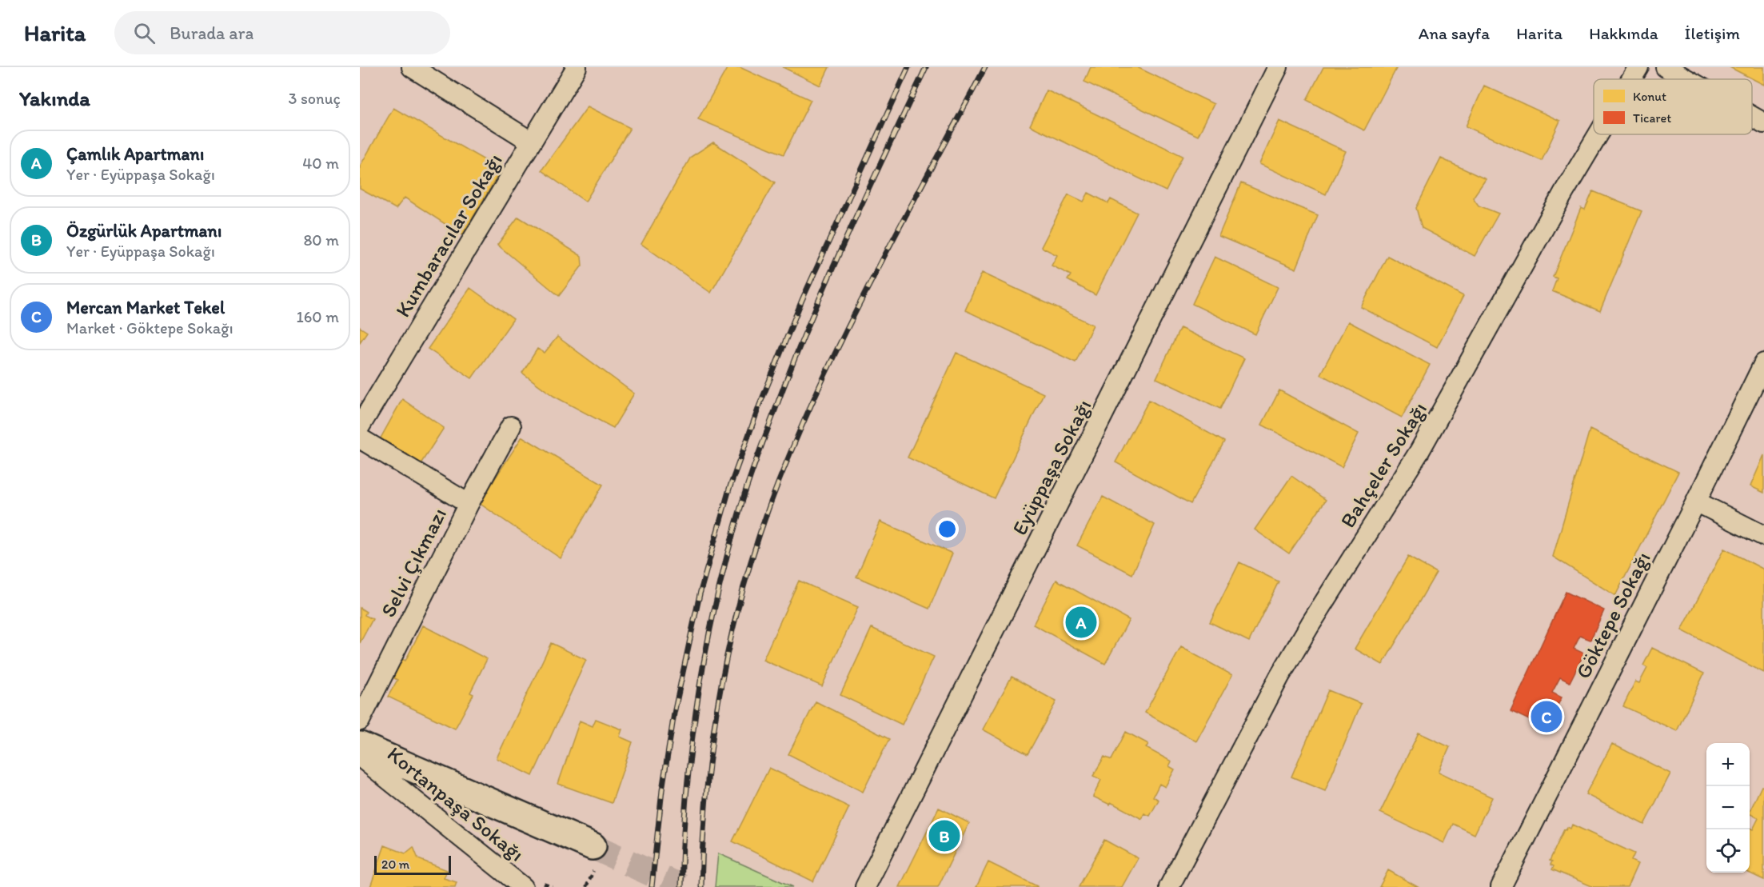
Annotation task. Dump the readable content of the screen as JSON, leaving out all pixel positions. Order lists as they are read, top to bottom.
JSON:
{
  "streets": {
    "street": [
      "Kumbaracılar Sokağı",
      "Bahçeler Sokağı",
      "Eyüppaşa Sokağı",
      "Selvi Çıkmazı",
      "Göktepe Sokağı",
      "Kortanpaşa Sokağı"
    ]
  },
  "legend": ["Konut", "Ticaret"],
  "scale_bar": "20 m",
  "page": {
    "header": "Harita",
    "search": "Burada ara",
    "nav": [
      "Ana sayfa",
      "Harita",
      "Hakkında",
      "İletişim"
    ],
    "heading": ["Yakında", "3 sonuç"],
    "list": [
      {
        "mark": "A",
        "name": "Çamlık Apartmanı",
        "note": "Yer · Eyüppaşa Sokağı",
        "value": "40 m"
      },
      {
        "mark": "B",
        "name": "Özgürlük Apartmanı",
        "note": "Yer · Eyüppaşa Sokağı",
        "value": "80 m"
      },
      {
        "mark": "C",
        "name": "Mercan Market Tekel",
        "note": "Market · Göktepe Sokağı",
        "value": "160 m"
      }
    ],
    "pins": ["A", "C", "B"],
    "map_buttons": ["+", "−"],
    "scale": "20 m"
  }
}
